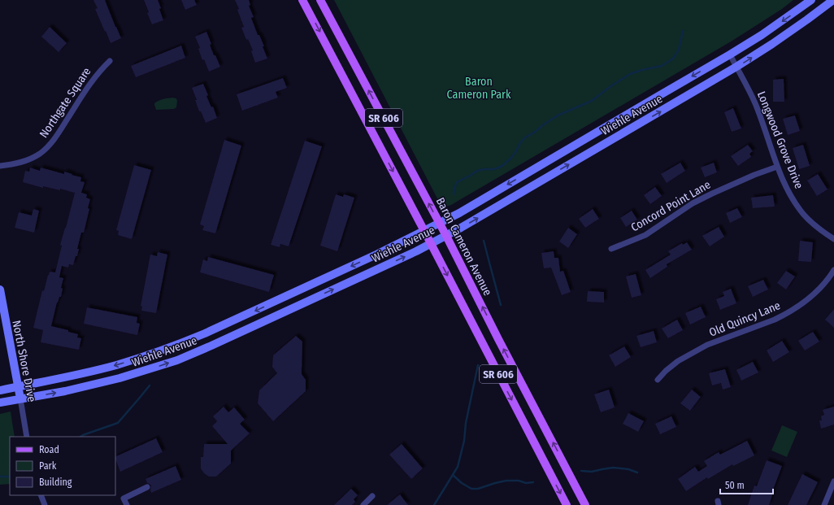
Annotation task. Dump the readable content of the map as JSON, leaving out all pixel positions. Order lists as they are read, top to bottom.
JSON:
{
  "streets": {
    "main road": [
      "Wiehle Avenue",
      "SR 606",
      "Baron Cameron Avenue",
      "North Shore Drive"
    ],
    "street": [
      "Northgate Square",
      "Longwood Grove Drive",
      "Concord Point Lane",
      "Old Quincy Lane"
    ]
  },
  "crossings": [
    ["Wiehle Avenue", "SR 606"],
    ["Wiehle Avenue", "Longwood Grove Drive"],
    ["Wiehle Avenue", "Baron Cameron Avenue"],
    ["Wiehle Avenue", "North Shore Drive"],
    ["Longwood Grove Drive", "Concord Point Lane"]
  ],
  "parks": ["Baron Cameron Park"],
  "legend": ["Road", "Park", "Building"],
  "scale_bar": "50 m"
}
